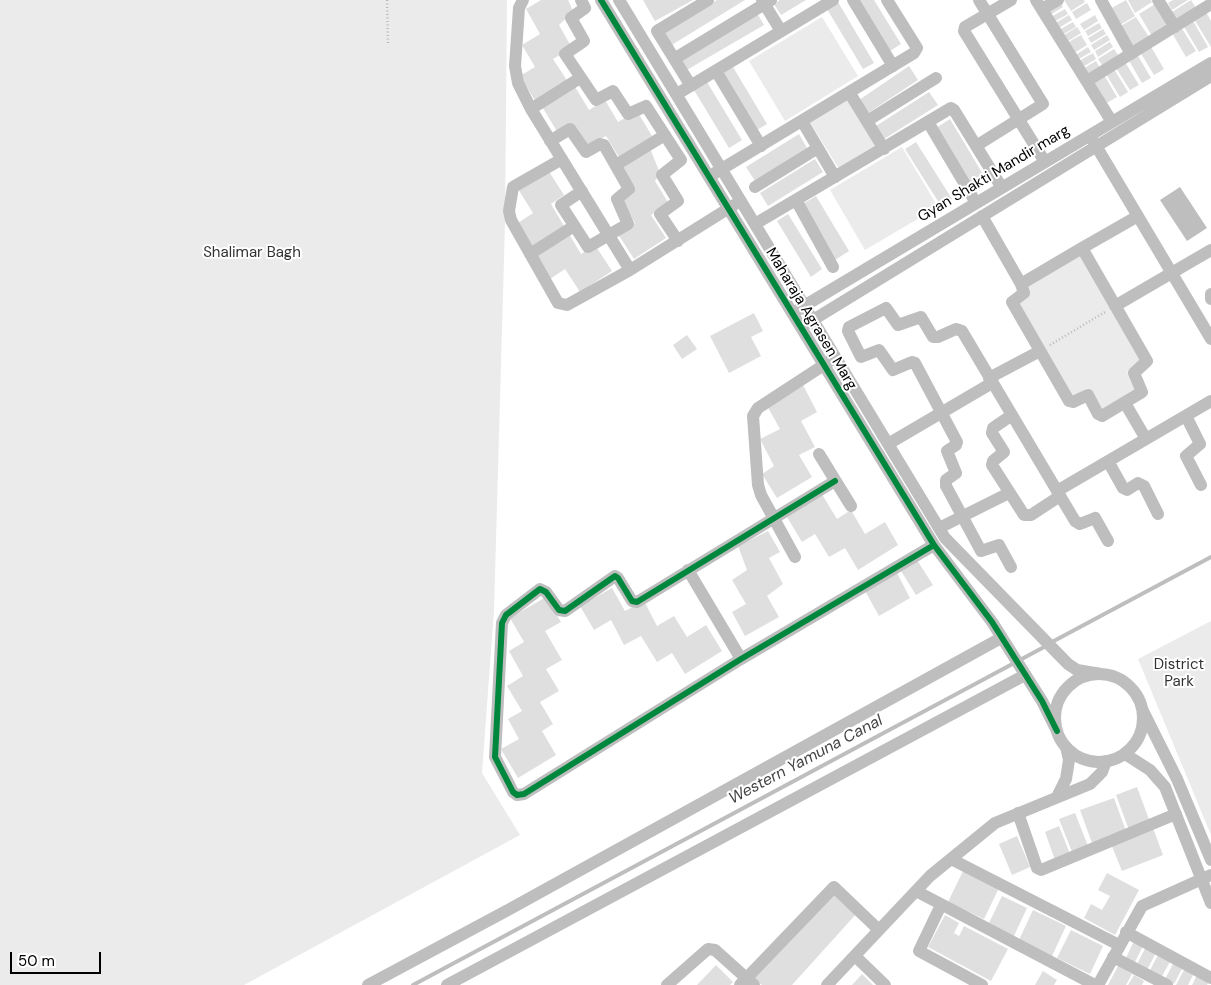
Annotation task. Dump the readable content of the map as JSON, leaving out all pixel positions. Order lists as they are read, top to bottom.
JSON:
{
  "streets": {
    "street": ["Gyan Shakti Mandir marg", "Maharaja Agrasen Marg"]
  },
  "crossings": [
    ["Gyan Shakti Mandir marg", "Maharaja Agrasen Marg"]
  ],
  "water": ["Western Yamuna Canal"],
  "parks": ["Shalimar Bagh", "District Park"],
  "scale_bar": "50 m"
}
